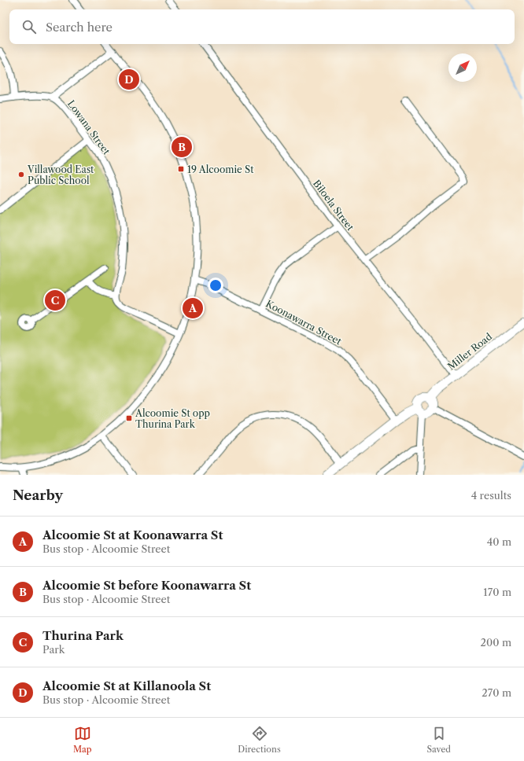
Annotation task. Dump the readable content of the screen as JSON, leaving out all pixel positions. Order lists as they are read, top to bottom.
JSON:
{
  "streets": {
    "main road": ["Miller Road"],
    "street": ["Lowana Street", "Biloela Street", "Koonawarra Street"]
  },
  "crossings": [
    ["Biloela Street", "Miller Road"]
  ],
  "places": {
    "transit": ["19 Alcoomie St", "Alcoomie St opp Thurina Park"],
    "other": ["Villawood East Public School"]
  },
  "north": "top right",
  "page": {
    "search": "Search here",
    "pins": [
      "D",
      "B",
      "C",
      "A"
    ],
    "heading": ["Nearby", "4 results"],
    "list": [
      {
        "mark": "A",
        "name": "Alcoomie St at Koonawarra St",
        "note": "Bus stop · Alcoomie Street",
        "value": "40 m"
      },
      {
        "mark": "B",
        "name": "Alcoomie St before Koonawarra St",
        "note": "Bus stop · Alcoomie Street",
        "value": "170 m"
      },
      {
        "mark": "C",
        "name": "Thurina Park",
        "note": "Park",
        "value": "200 m"
      },
      {
        "mark": "D",
        "name": "Alcoomie St at Killanoola St",
        "note": "Bus stop · Alcoomie Street",
        "value": "270 m"
      }
    ],
    "nav": ["Map", "Directions", "Saved"]
  }
}
